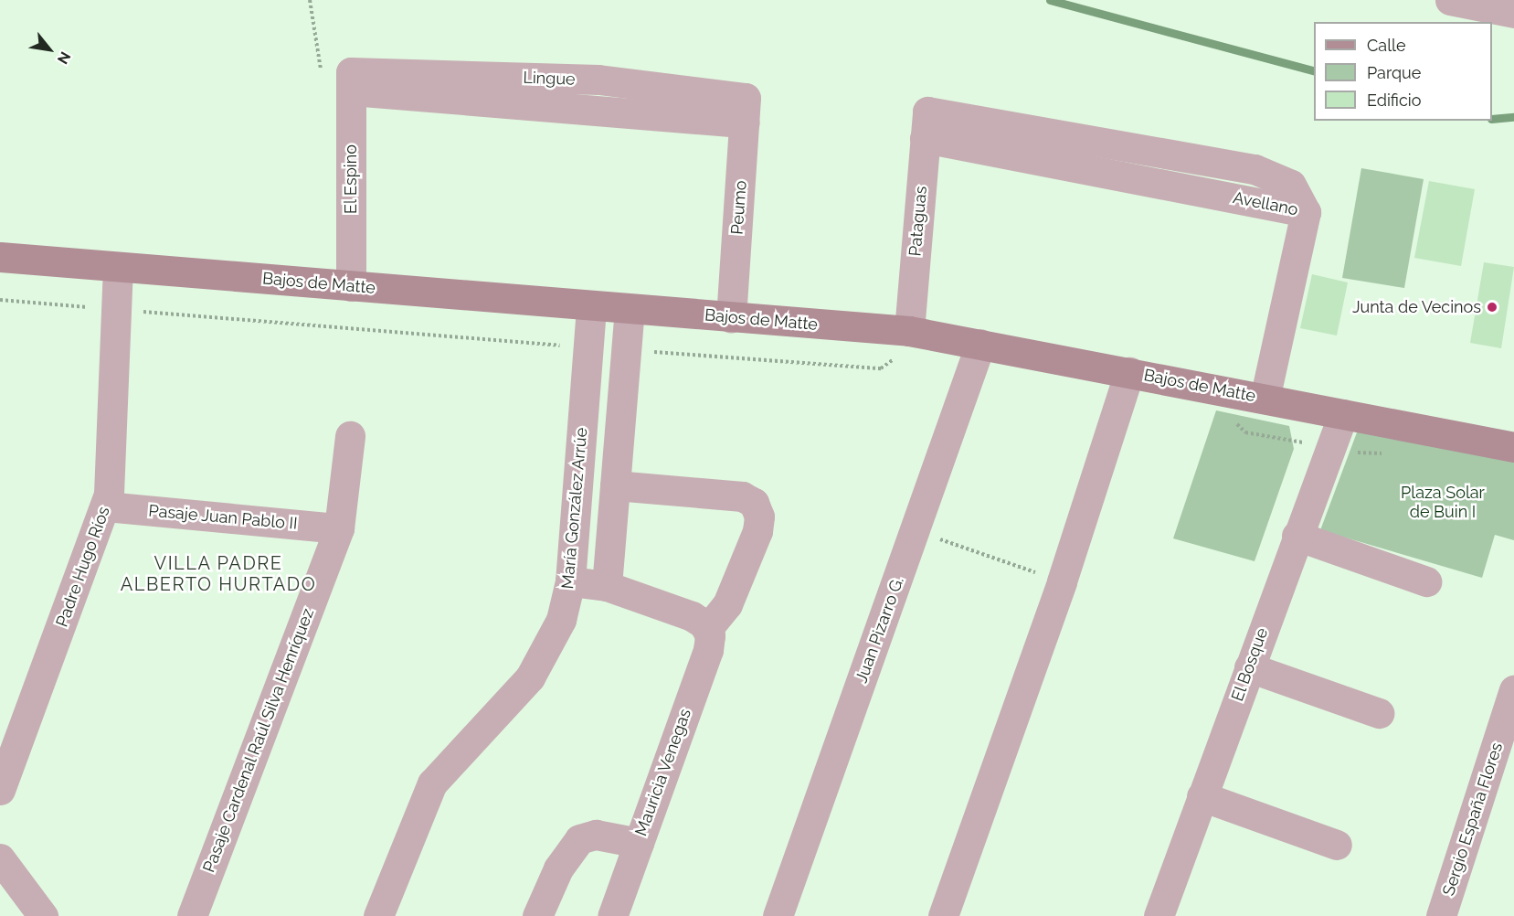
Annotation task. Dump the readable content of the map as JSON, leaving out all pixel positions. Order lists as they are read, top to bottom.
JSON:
{
  "streets": {
    "main road": ["Bajos de Matte"],
    "street": [
      "Lingue",
      "El Espino",
      "Avellano",
      "Peumo",
      "Pataguas",
      "María González Arrúe",
      "Pasaje Juan Pablo II",
      "Padre Hugo Ríos",
      "Juan Pizarro G.",
      "El Bosque",
      "Pasaje Cardenal Raúl Silva Henríquez",
      "Mauricia Venegas",
      "Sergio España Flores"
    ]
  },
  "crossings": [
    ["Lingue", "El Espino"],
    ["Lingue", "Peumo"],
    ["El Espino", "Bajos de Matte"],
    ["Avellano", "Pataguas"],
    ["Avellano", "Bajos de Matte"],
    ["Peumo", "Bajos de Matte"],
    ["Pataguas", "Bajos de Matte"],
    ["Bajos de Matte", "María González Arrúe"],
    ["Bajos de Matte", "Padre Hugo Ríos"],
    ["Bajos de Matte", "Juan Pizarro G."],
    ["Bajos de Matte", "El Bosque"],
    ["Pasaje Juan Pablo II", "Padre Hugo Ríos"],
    ["Pasaje Juan Pablo II", "Pasaje Cardenal Raúl Silva Henríquez"]
  ],
  "districts": ["VILLA PADRE ALBERTO HURTADO"],
  "parks": ["Plaza Solar de Buin I"],
  "places": ["Junta de Vecinos"],
  "legend": ["Calle", "Parque", "Edificio"],
  "north": "bottom right"
}
